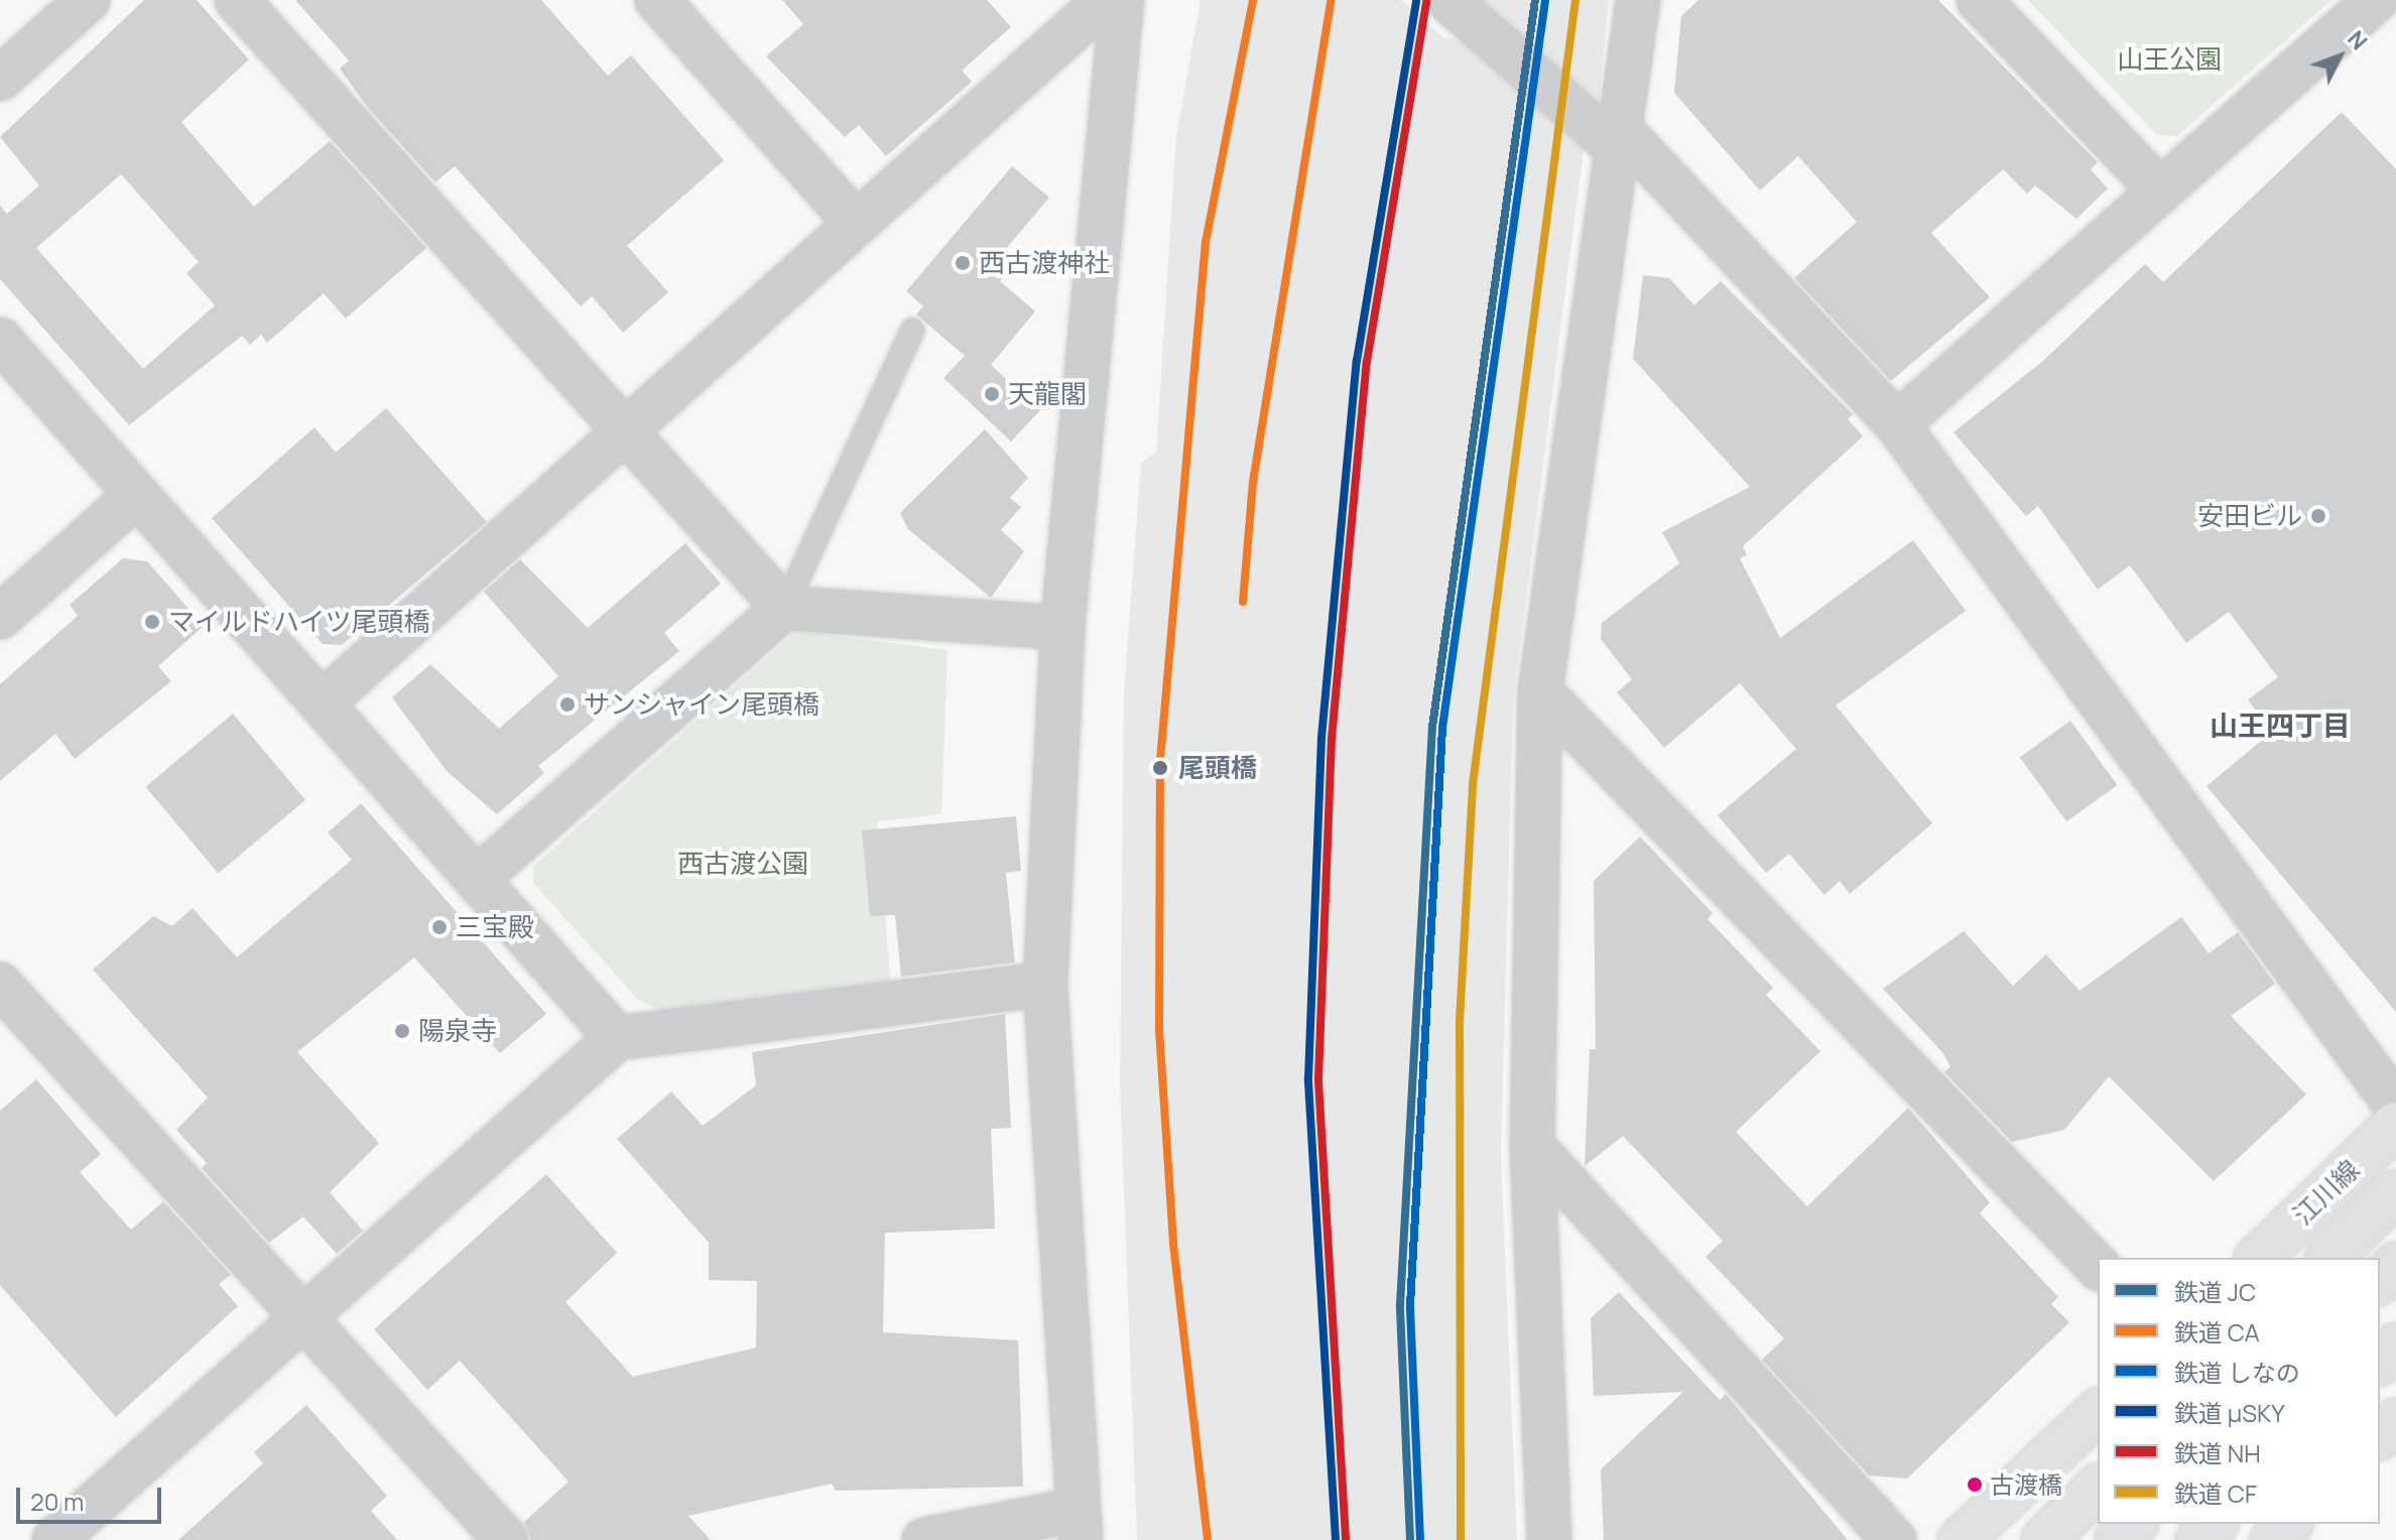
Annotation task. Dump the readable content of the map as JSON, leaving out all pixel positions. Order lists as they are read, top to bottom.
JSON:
{
  "streets": {
    "main road": ["江川線"]
  },
  "districts": ["山王四丁目"],
  "parks": ["山王公園", "西古渡公園"],
  "places": [
    "西古渡神社",
    "天龍閣",
    "安田ビル",
    "マイルドハイツ尾頭橋",
    "サンシャイン尾頭橋",
    "尾頭橋",
    "三宝殿",
    "陽泉寺",
    "古渡橋"
  ],
  "lines": [
    "rail line JC",
    "rail line CA",
    "rail line μSKY",
    "rail line CF",
    "rail line しなの",
    "rail line NH"
  ],
  "legend": [
    "鉄道 JC",
    "鉄道 CA",
    "鉄道 しなの",
    "鉄道 μSKY",
    "鉄道 NH",
    "鉄道 CF"
  ],
  "scale_bar": "20 m",
  "north": "top right"
}
